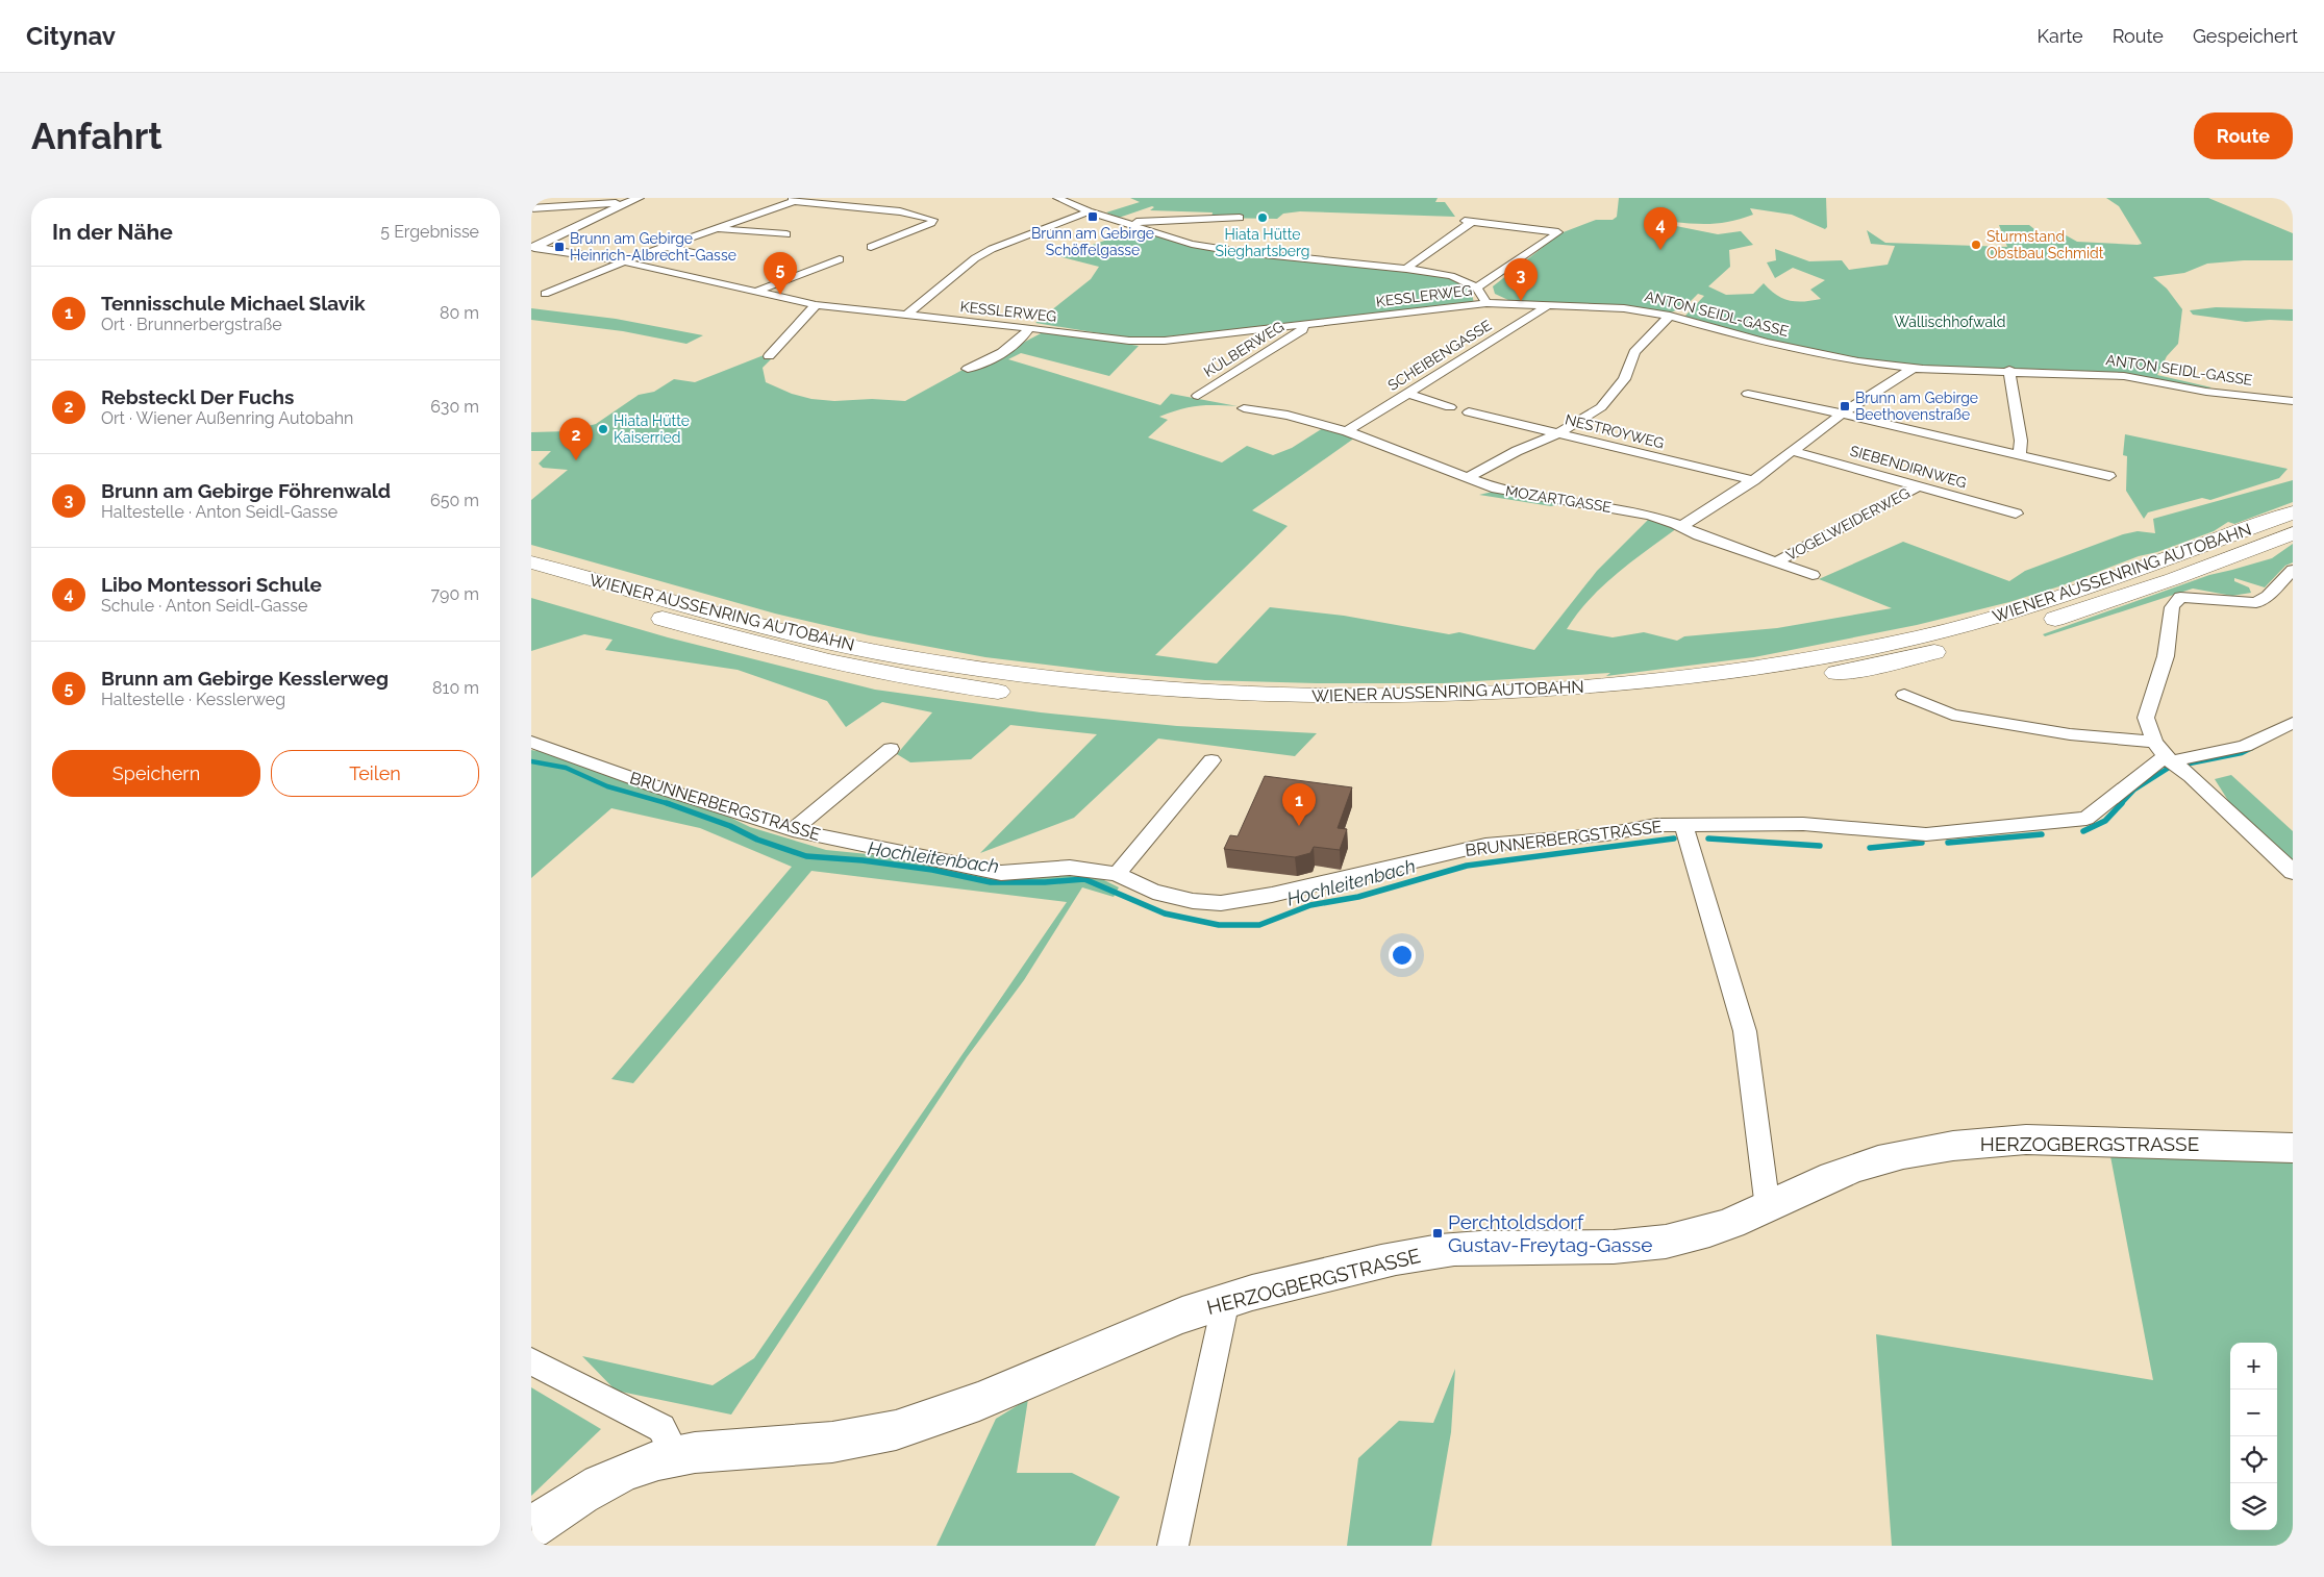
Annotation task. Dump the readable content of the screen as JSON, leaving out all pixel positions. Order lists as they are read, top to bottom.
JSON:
{
  "streets": {
    "highway": ["WIENER AUSSENRING AUTOBAHN"],
    "main road": ["HERZOGBERGSTRASSE"],
    "street": [
      "KESSLERWEG",
      "ANTON SEIDL-GASSE",
      "KÜLBERWEG",
      "SCHEIBENGASSE",
      "NESTROYWEG",
      "SIEBENDIRNWEG",
      "MOZARTGASSE",
      "VOGELWEIDERWEG",
      "BRUNNERBERGSTRASSE"
    ]
  },
  "crossings": [
    ["KESSLERWEG", "ANTON SEIDL-GASSE"],
    ["KESSLERWEG", "KÜLBERWEG"],
    ["ANTON SEIDL-GASSE", "SCHEIBENGASSE"],
    ["SCHEIBENGASSE", "MOZARTGASSE"],
    ["SIEBENDIRNWEG", "VOGELWEIDERWEG"],
    ["MOZARTGASSE", "VOGELWEIDERWEG"]
  ],
  "water": ["Hochleitenbach"],
  "parks": ["Wallischhofwald"],
  "places": {
    "transit": [
      "Brunn am Gebirge Schöffelgasse",
      "Brunn am Gebirge Heinrich-Albrecht-Gasse",
      "Brunn am Gebirge Beethovenstraße",
      "Perchtoldsdorf Gustav-Freytag-Gasse"
    ],
    "other": ["Hiata Hütte Sieghartsberg", "Sturmstand Obstbau Schmidt", "Hiata Hütte Kaiserried"]
  },
  "page": {
    "header": "Citynav",
    "nav": ["Karte", "Route", "Gespeichert"],
    "buttons": [
      "Route",
      ["Speichern", "Teilen"]
    ],
    "title": "Anfahrt",
    "heading": ["In der Nähe", "5 Ergebnisse"],
    "pins": [
      "4",
      "5",
      "3",
      "2",
      "1"
    ],
    "list": [
      {
        "mark": "1",
        "name": "Tennisschule Michael Slavik",
        "note": "Ort · Brunnerbergstraße",
        "value": "80 m"
      },
      {
        "mark": "2",
        "name": "Rebsteckl Der Fuchs",
        "note": "Ort · Wiener Außenring Autobahn",
        "value": "630 m"
      },
      {
        "mark": "3",
        "name": "Brunn am Gebirge Föhrenwald",
        "note": "Haltestelle · Anton Seidl-Gasse",
        "value": "650 m"
      },
      {
        "mark": "4",
        "name": "Libo Montessori Schule",
        "note": "Schule · Anton Seidl-Gasse",
        "value": "790 m"
      },
      {
        "mark": "5",
        "name": "Brunn am Gebirge Kesslerweg",
        "note": "Haltestelle · Kesslerweg",
        "value": "810 m"
      }
    ],
    "map_buttons": ["+", "−"]
  }
}
